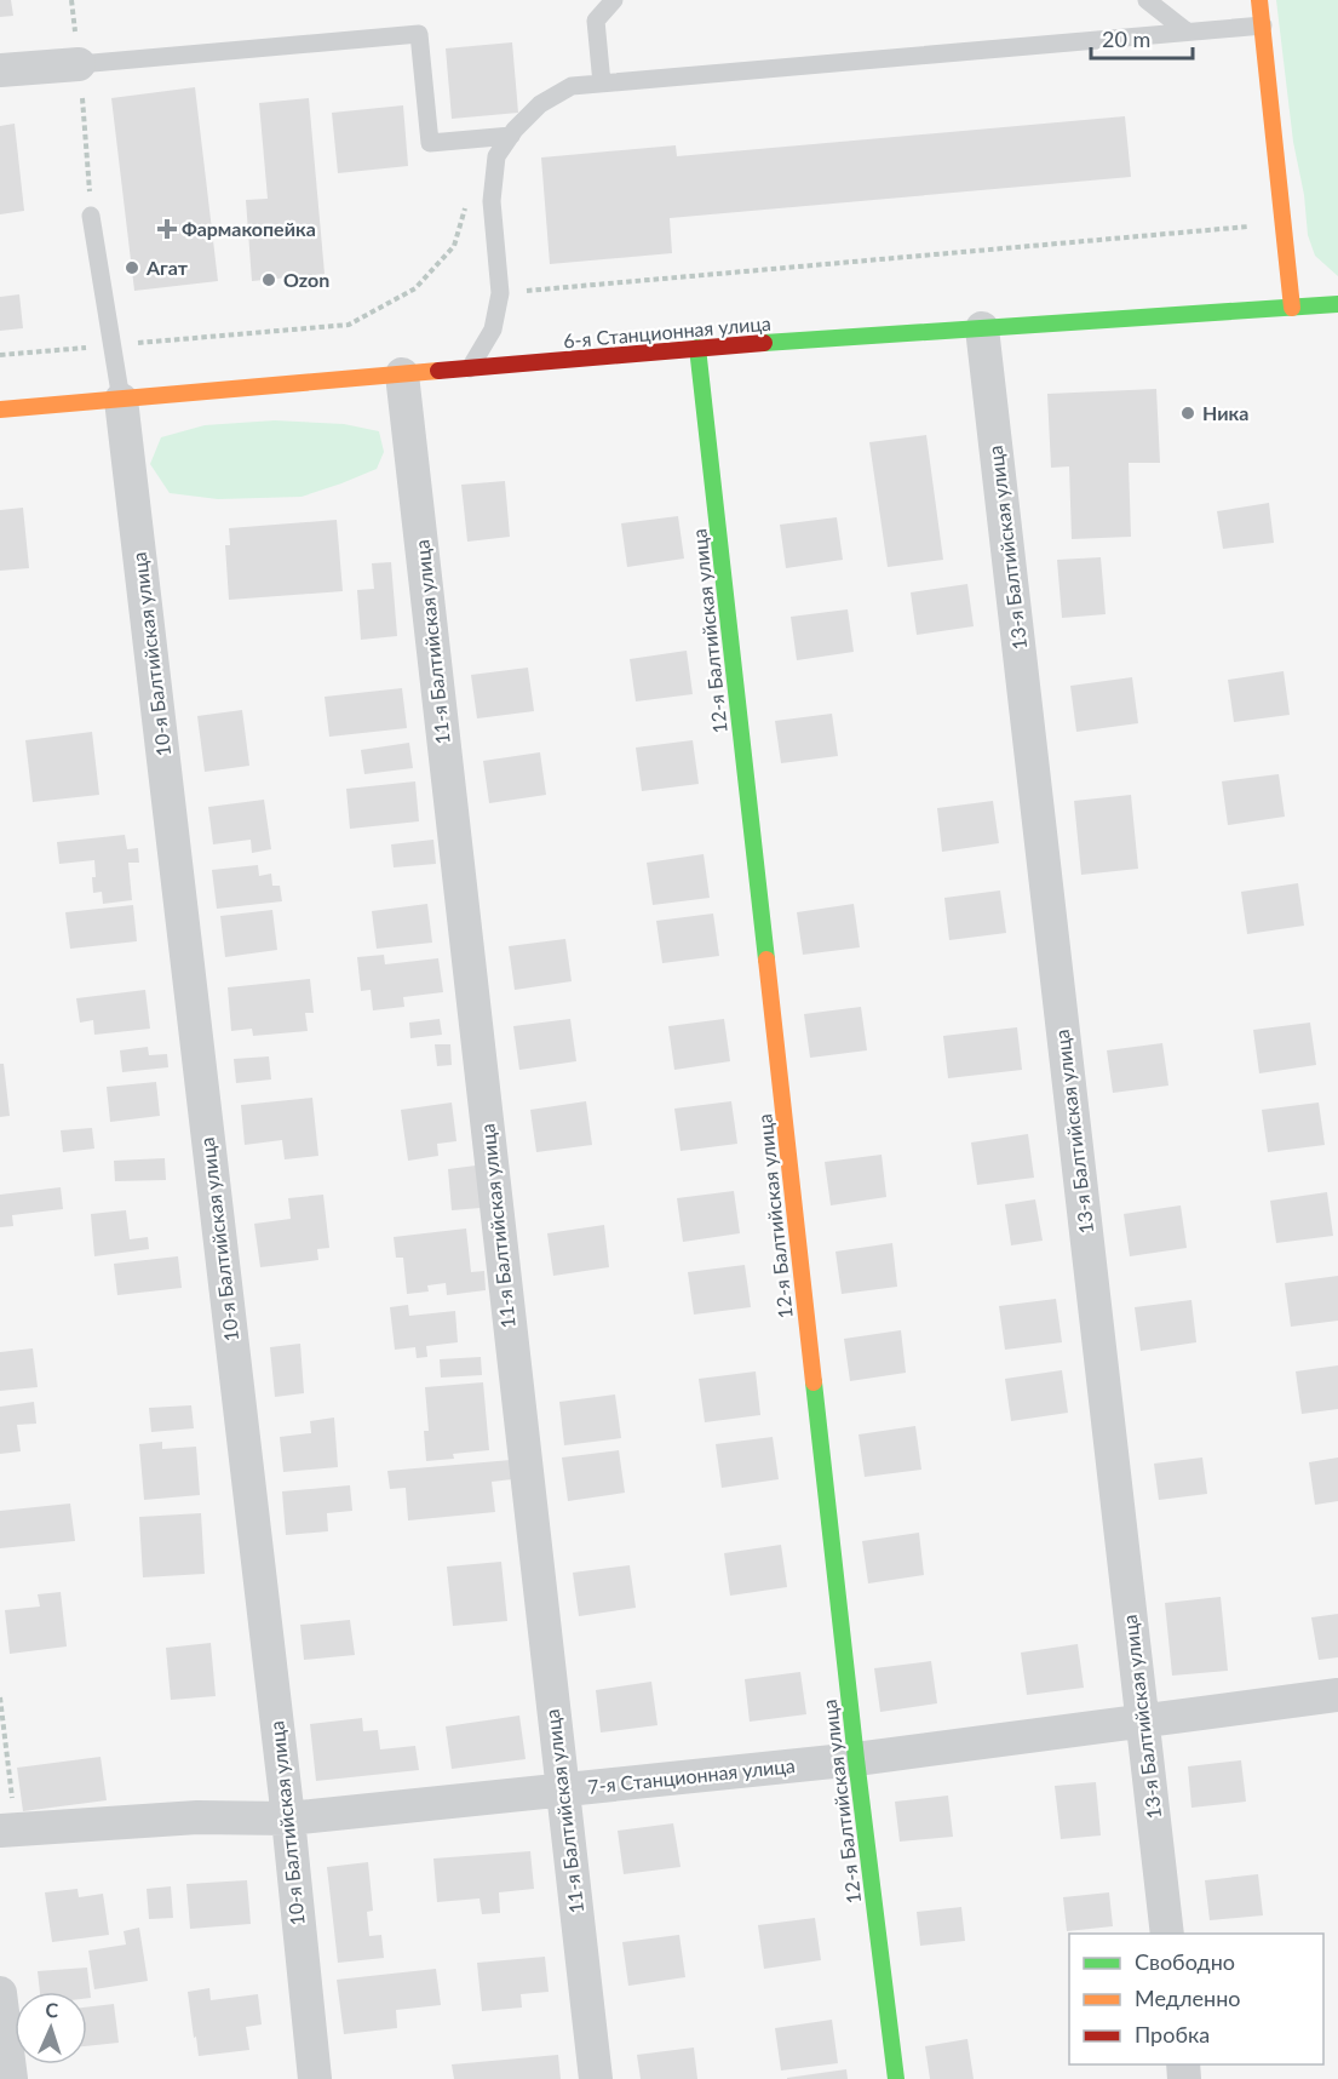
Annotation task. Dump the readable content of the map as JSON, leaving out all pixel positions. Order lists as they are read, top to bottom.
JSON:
{
  "streets": {
    "street": [
      "6-я Станционная улица",
      "13-я Балтийская улица",
      "12-я Балтийская улица",
      "11-я Балтийская улица",
      "10-я Балтийская улица",
      "7-я Станционная улица"
    ]
  },
  "crossings": [
    ["6-я Станционная улица", "13-я Балтийская улица"],
    ["6-я Станционная улица", "12-я Балтийская улица"],
    ["6-я Станционная улица", "11-я Балтийская улица"],
    ["6-я Станционная улица", "10-я Балтийская улица"],
    ["13-я Балтийская улица", "7-я Станционная улица"],
    ["12-я Балтийская улица", "7-я Станционная улица"],
    ["11-я Балтийская улица", "7-я Станционная улица"],
    ["10-я Балтийская улица", "7-я Станционная улица"]
  ],
  "places": {
    "health": ["Фармакопейка"],
    "other": ["Агат", "Ozon", "Ника"]
  },
  "legend": ["Свободно", "Медленно", "Пробка"],
  "scale_bar": "20 m",
  "north": "top"
}
